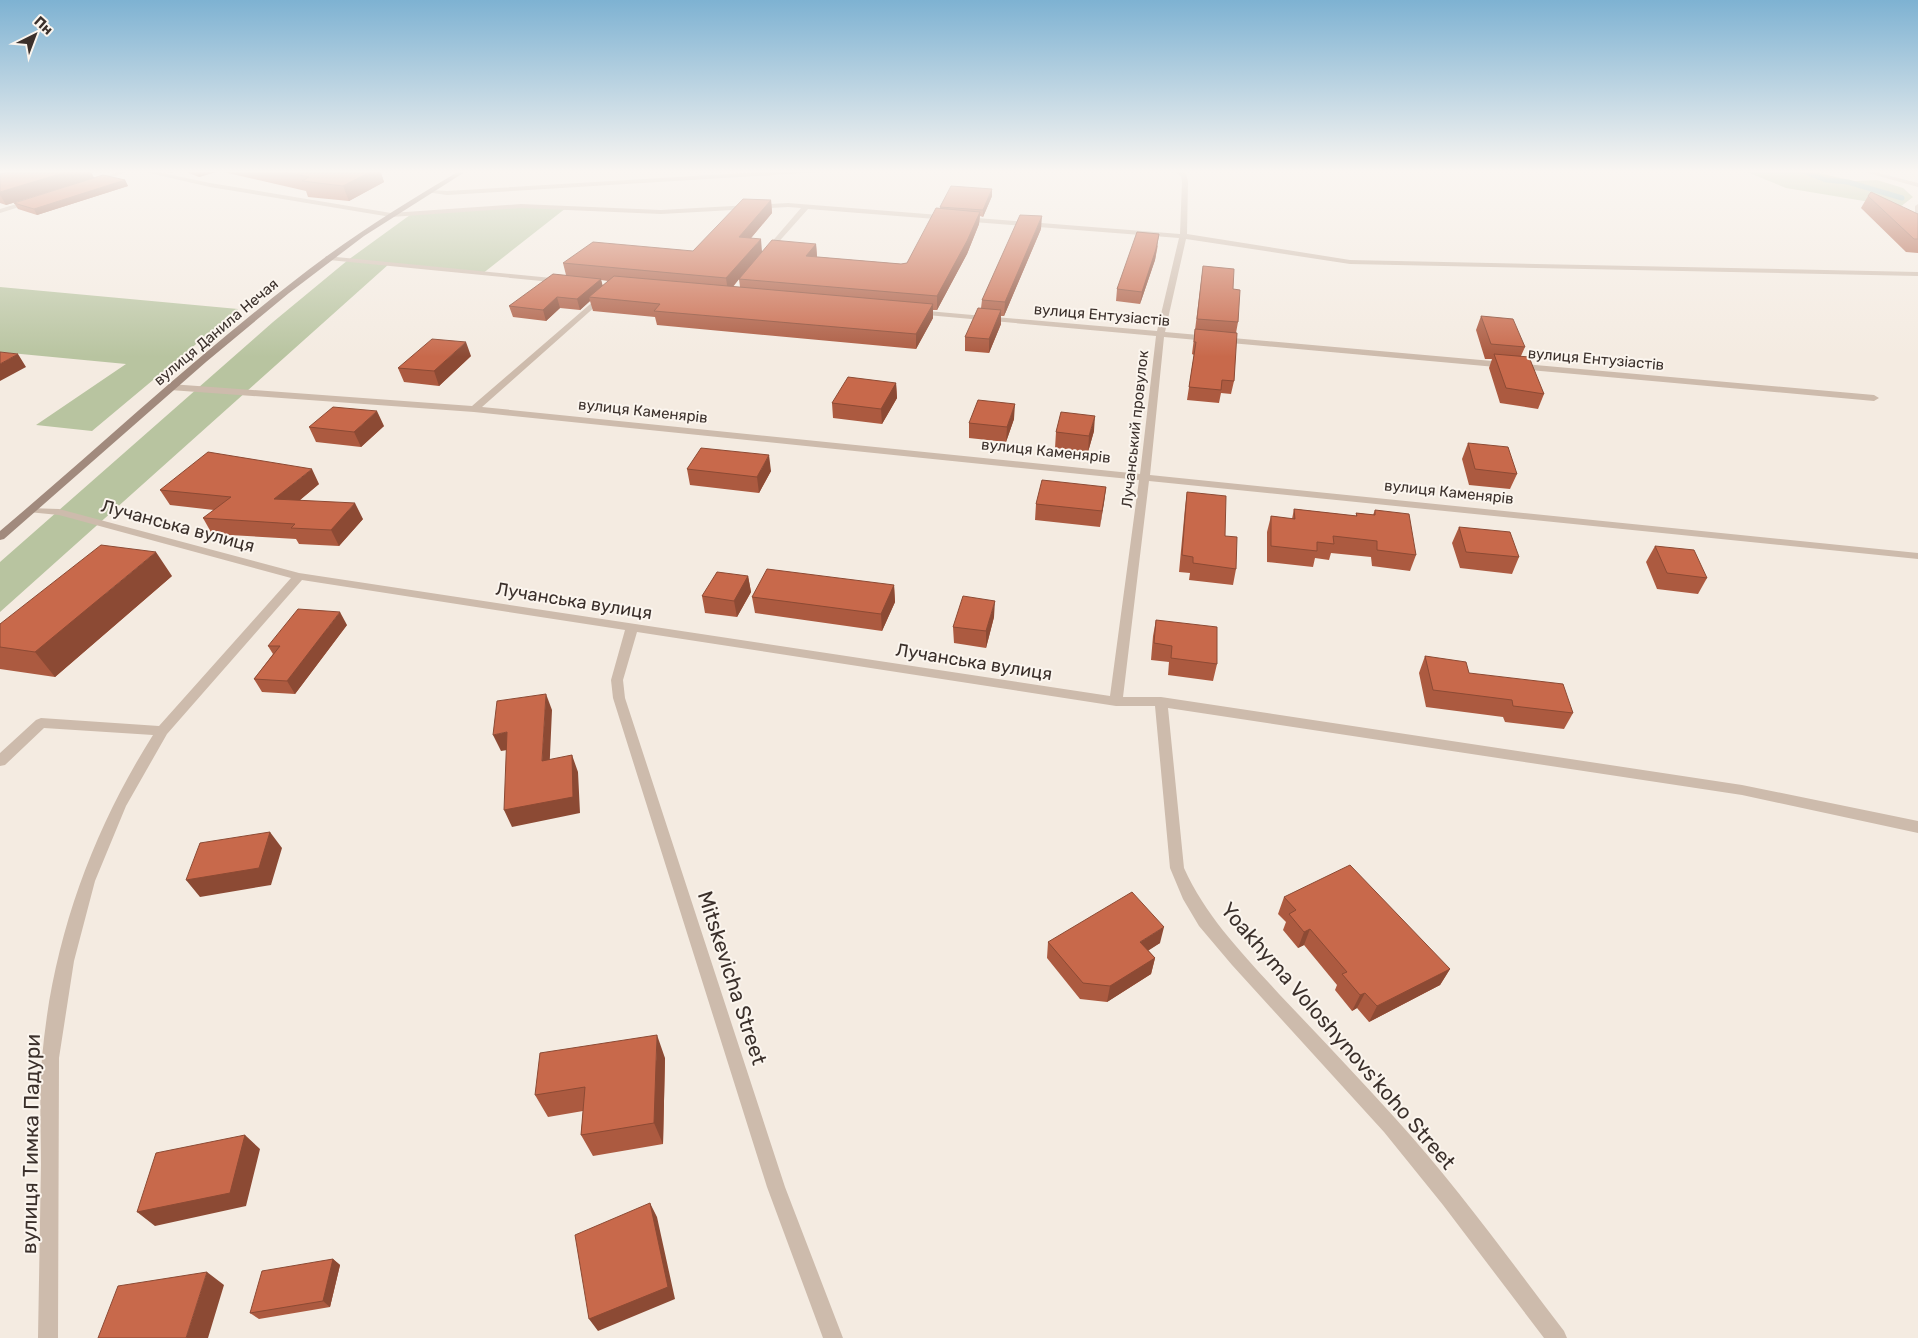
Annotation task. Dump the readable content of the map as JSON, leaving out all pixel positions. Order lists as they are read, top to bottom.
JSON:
{
  "streets": {
    "main road": ["вулиця Данила Нечая"],
    "street": [
      "вулиця Ентузіастів",
      "вулиця Каменярів",
      "Лучанський провулок",
      "Лучанська вулиця",
      "Mitskevicha Street",
      "Yoakhyma Voloshynovs'koho Street",
      "вулиця Тимка Падури"
    ]
  },
  "crossings": [
    ["вулиця Ентузіастів", "Лучанський провулок"],
    ["вулиця Данила Нечая", "вулиця Каменярів"],
    ["вулиця Данила Нечая", "Лучанська вулиця"],
    ["вулиця Каменярів", "Лучанський провулок"],
    ["Лучанський провулок", "Лучанська вулиця"],
    ["Лучанська вулиця", "Mitskevicha Street"],
    ["Лучанська вулиця", "Yoakhyma Voloshynovs'koho Street"],
    ["Лучанська вулиця", "вулиця Тимка Падури"]
  ],
  "north": "top right"
}
